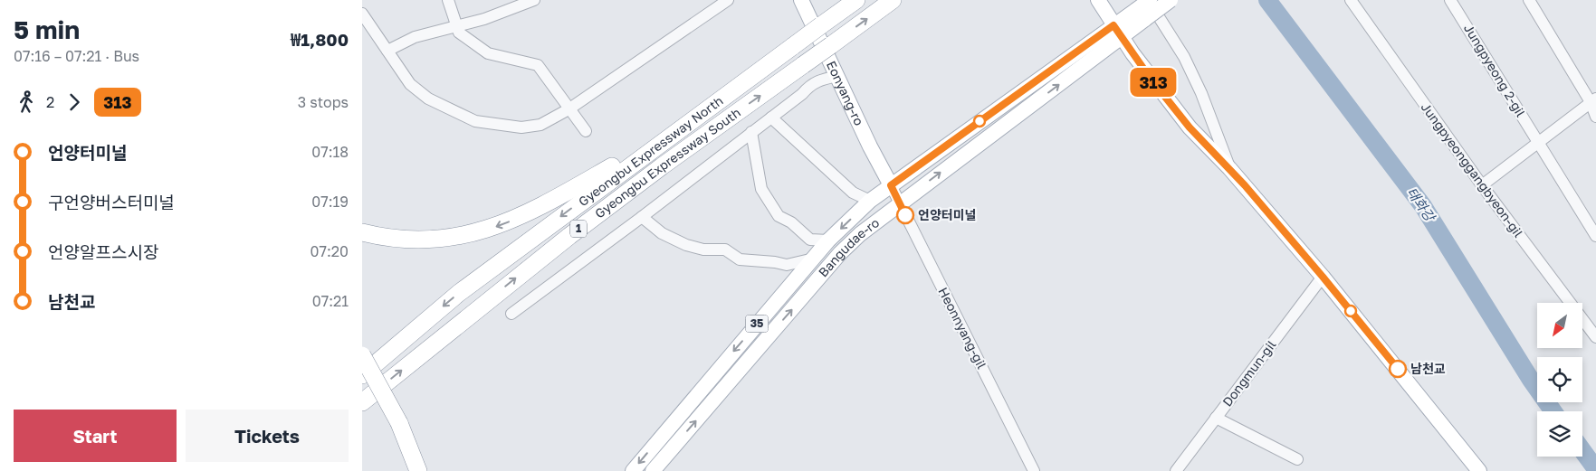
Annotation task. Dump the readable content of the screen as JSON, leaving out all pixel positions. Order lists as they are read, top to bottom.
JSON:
{
  "streets": {
    "highway": ["Gyeongbu Expressway North", "Gyeongbu Expressway South", "1"],
    "main road": ["Eonyang-ro", "Bangudae-ro", "35"],
    "street": [
      "Jungpyeong 2-gil",
      "Jungpyeonggangbyeon-gil",
      "Heonnyang-gil",
      "Dongmun-gil"
    ]
  },
  "crossings": [
    ["Eonyang-ro", "Bangudae-ro"],
    ["Eonyang-ro", "Heonnyang-gil"],
    ["Bangudae-ro", "35"],
    ["Bangudae-ro", "Heonnyang-gil"]
  ],
  "water": ["태화강"],
  "places": ["언양터미널", "남천교"],
  "lines": ["bus line 313"],
  "north": "bottom left",
  "page": {
    "heading": ["5 min", "07:16 – 07:21 · Bus", "₩1,800"],
    "on_map": "313",
    "legs": ["2", "313", "3 stops"],
    "list": [
      {
        "name": "언양터미널",
        "value": "07:18"
      },
      {
        "name": "구언양버스터미널",
        "value": "07:19"
      },
      {
        "name": "언양알프스시장",
        "value": "07:20"
      },
      {
        "name": "남천교",
        "value": "07:21"
      }
    ],
    "buttons": ["Start", "Tickets"]
  }
}
